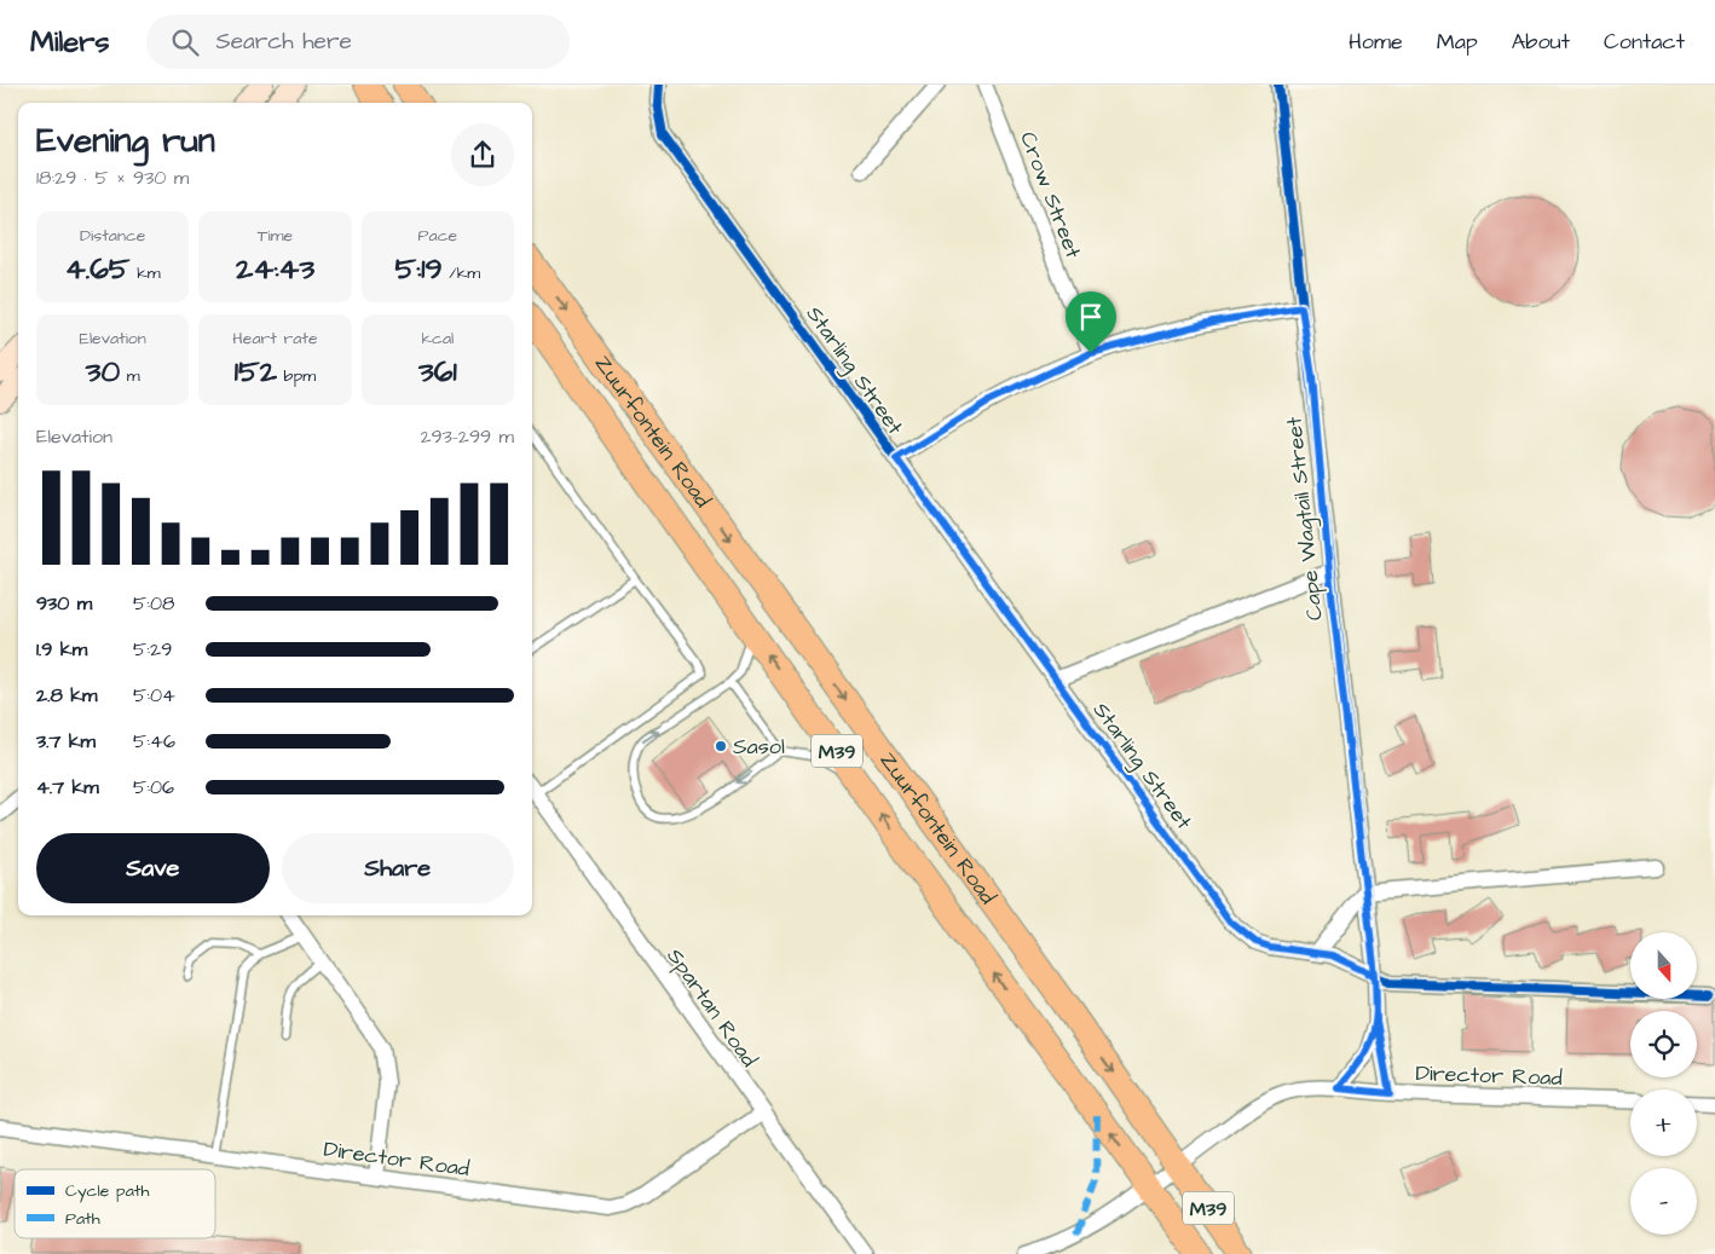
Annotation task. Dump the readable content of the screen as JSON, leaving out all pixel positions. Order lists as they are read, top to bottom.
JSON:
{
  "streets": {
    "main road": ["Zuurfontein Road", "M39"],
    "street": [
      "Crow Street",
      "Starling Street",
      "Cape Wagtail Street",
      "Spartan Road",
      "Director Road"
    ]
  },
  "crossings": [
    ["Starling Street", "Cape Wagtail Street"],
    ["Zuurfontein Road", "Director Road"],
    ["Spartan Road", "Director Road"]
  ],
  "places": ["Sasol"],
  "legend": ["Cycle path", "Path"],
  "north": "bottom",
  "page": {
    "header": "Milers",
    "search": "Search here",
    "nav": [
      "Home",
      "Map",
      "About",
      "Contact"
    ],
    "heading": ["Evening run", "18:29 · 5 × 930 m"],
    "stats": [
      ["Distance", "4.65 km"],
      ["Time", "24:43"],
      ["Pace", "5:19 /km"],
      ["Elevation", "30 m"],
      ["Heart rate", "152 bpm"],
      ["kcal", "361"]
    ],
    "chart": ["Elevation", "293–299 m"],
    "list": [
      {
        "name": "930 m",
        "note": "5:08"
      },
      {
        "name": "1.9 km",
        "note": "5:29"
      },
      {
        "name": "2.8 km",
        "note": "5:04"
      },
      {
        "name": "3.7 km",
        "note": "5:46"
      },
      {
        "name": "4.7 km",
        "note": "5:06"
      }
    ],
    "buttons": ["Save", "Share"],
    "map_buttons": ["+", "−"]
  }
}
